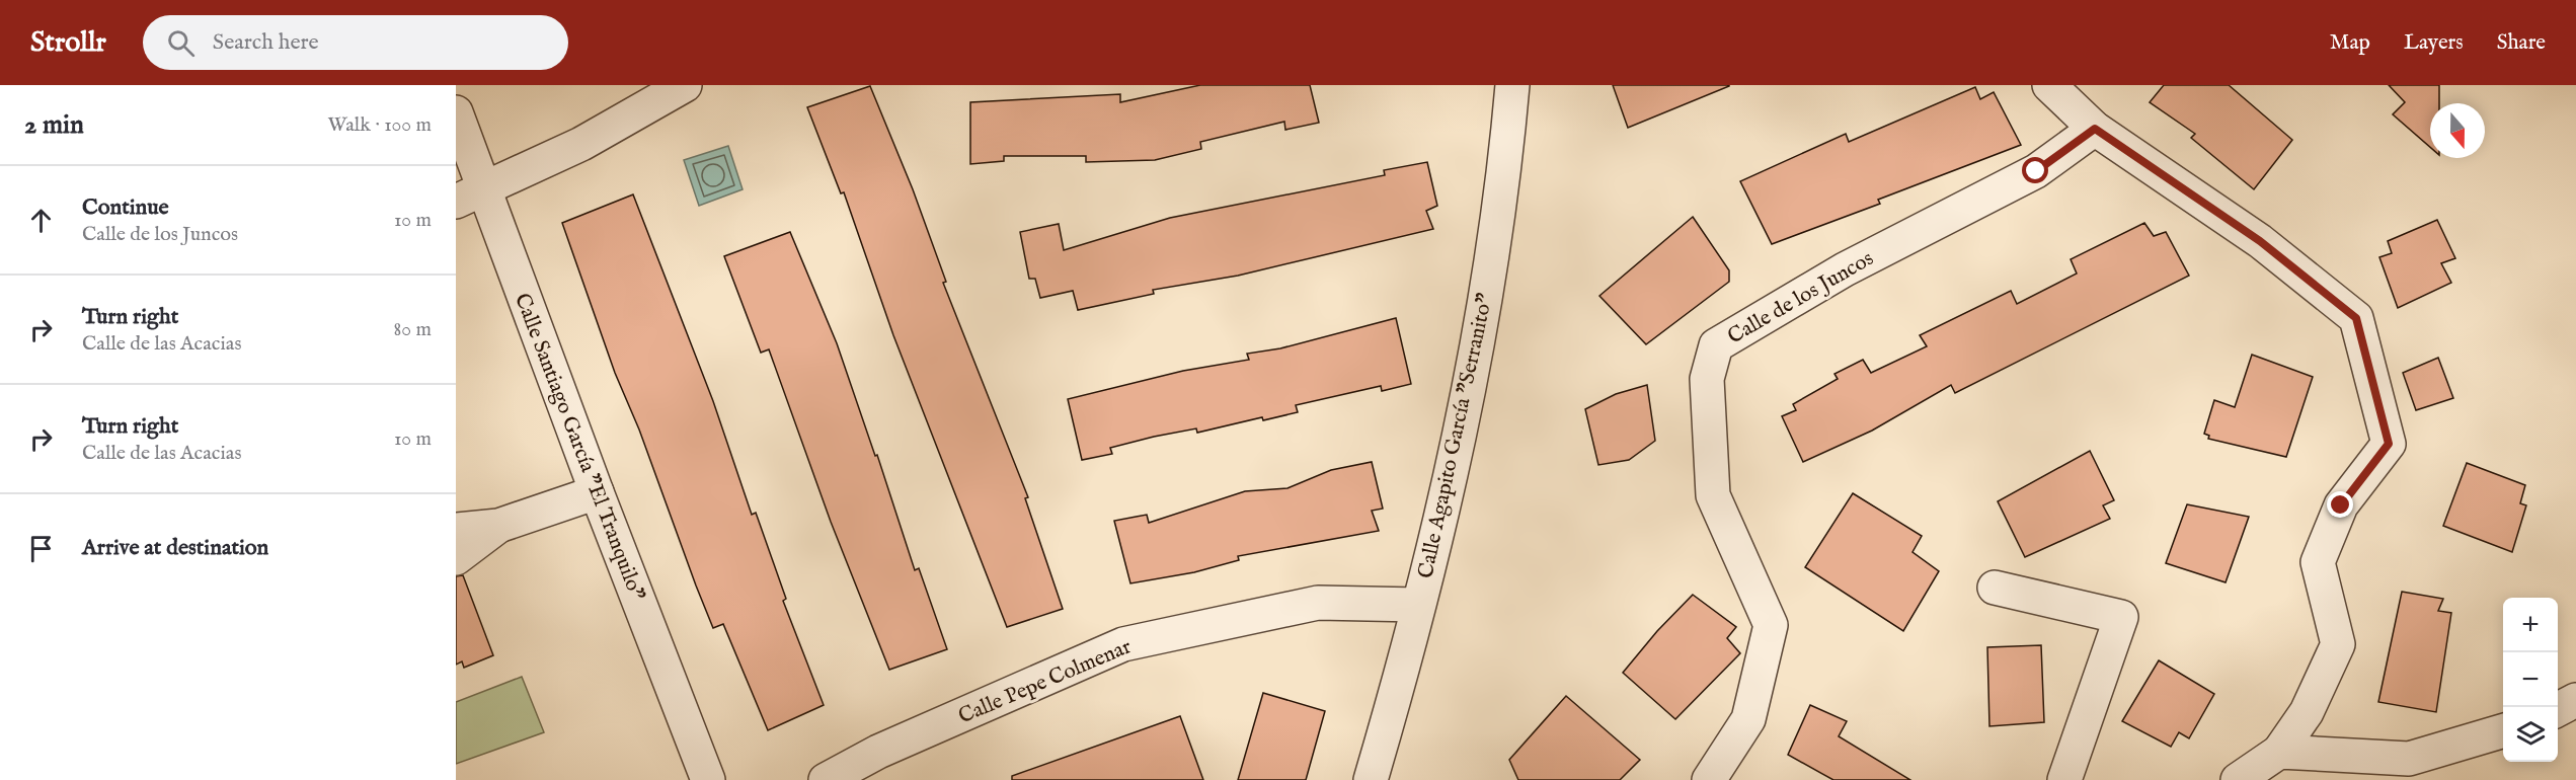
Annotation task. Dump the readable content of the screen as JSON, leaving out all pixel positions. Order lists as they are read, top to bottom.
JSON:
{
  "streets": {
    "street": [
      "Calle de los Juncos",
      "Calle Agapito García \"Serranito\"",
      "Calle Santiago García \"El Tranquilo\"",
      "Calle Pepe Colmenar"
    ]
  },
  "crossings": [
    ["Calle Agapito García \"Serranito\"", "Calle Pepe Colmenar"]
  ],
  "north": "bottom",
  "page": {
    "header": "Strollr",
    "search": "Search here",
    "nav": ["Map", "Layers", "Share"],
    "heading": ["2 min", "Walk · 100 m"],
    "list": [
      ["Continue", "Calle de los Juncos", "10 m"],
      ["Turn right", "Calle de las Acacias", "80 m"],
      ["Turn right", "Calle de las Acacias", "10 m"],
      "Arrive at destination"
    ],
    "map_buttons": ["+", "−"]
  }
}
